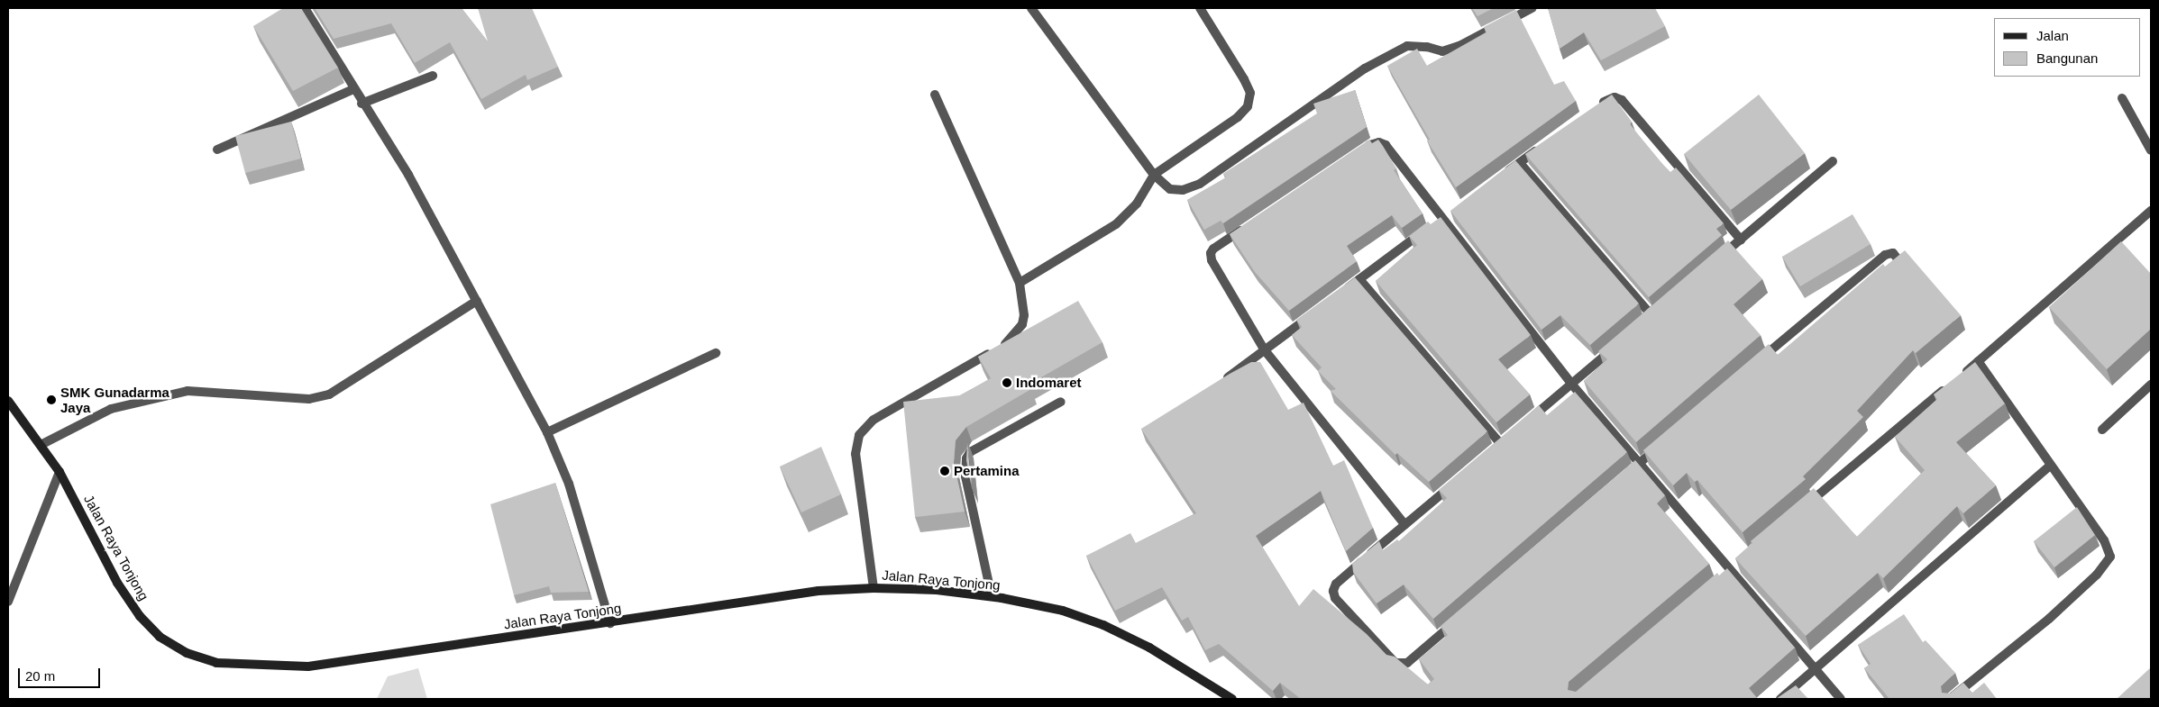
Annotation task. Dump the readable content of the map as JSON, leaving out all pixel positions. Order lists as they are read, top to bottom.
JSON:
{
  "streets": {
    "main road": ["Jalan Raya Tonjong"]
  },
  "places": ["Indomaret", "SMK Gunadarma Jaya", "Pertamina"],
  "legend": ["Jalan", "Bangunan"],
  "scale_bar": "20 m"
}
